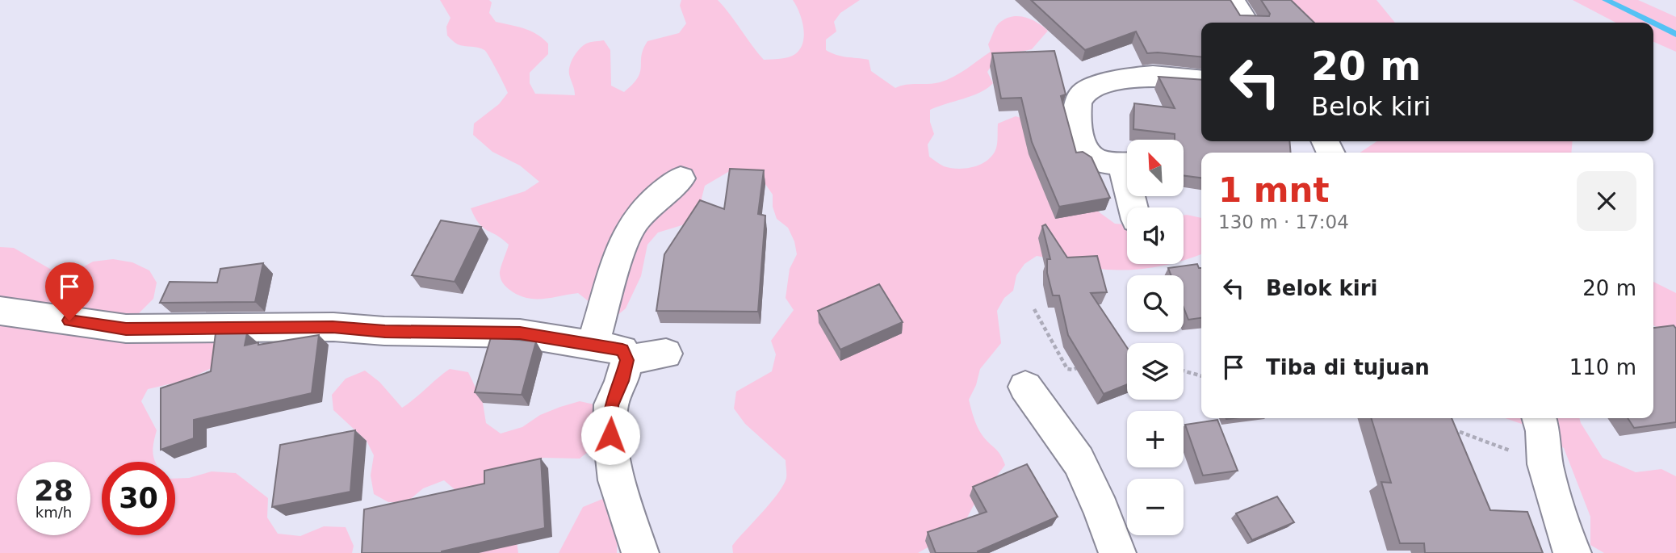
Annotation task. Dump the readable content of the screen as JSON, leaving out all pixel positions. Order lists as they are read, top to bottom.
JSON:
{
  "north": "top left",
  "page": {
    "turn": ["20 m", "Belok kiri"],
    "map_buttons": ["+", "−"],
    "heading": ["1 mnt", "130 m · 17:04"],
    "list": [
      {
        "name": "Belok kiri",
        "value": "20 m"
      },
      {
        "name": "Tiba di tujuan",
        "value": "110 m"
      }
    ],
    "speed": "28 km/h",
    "limit": "30"
  }
}
